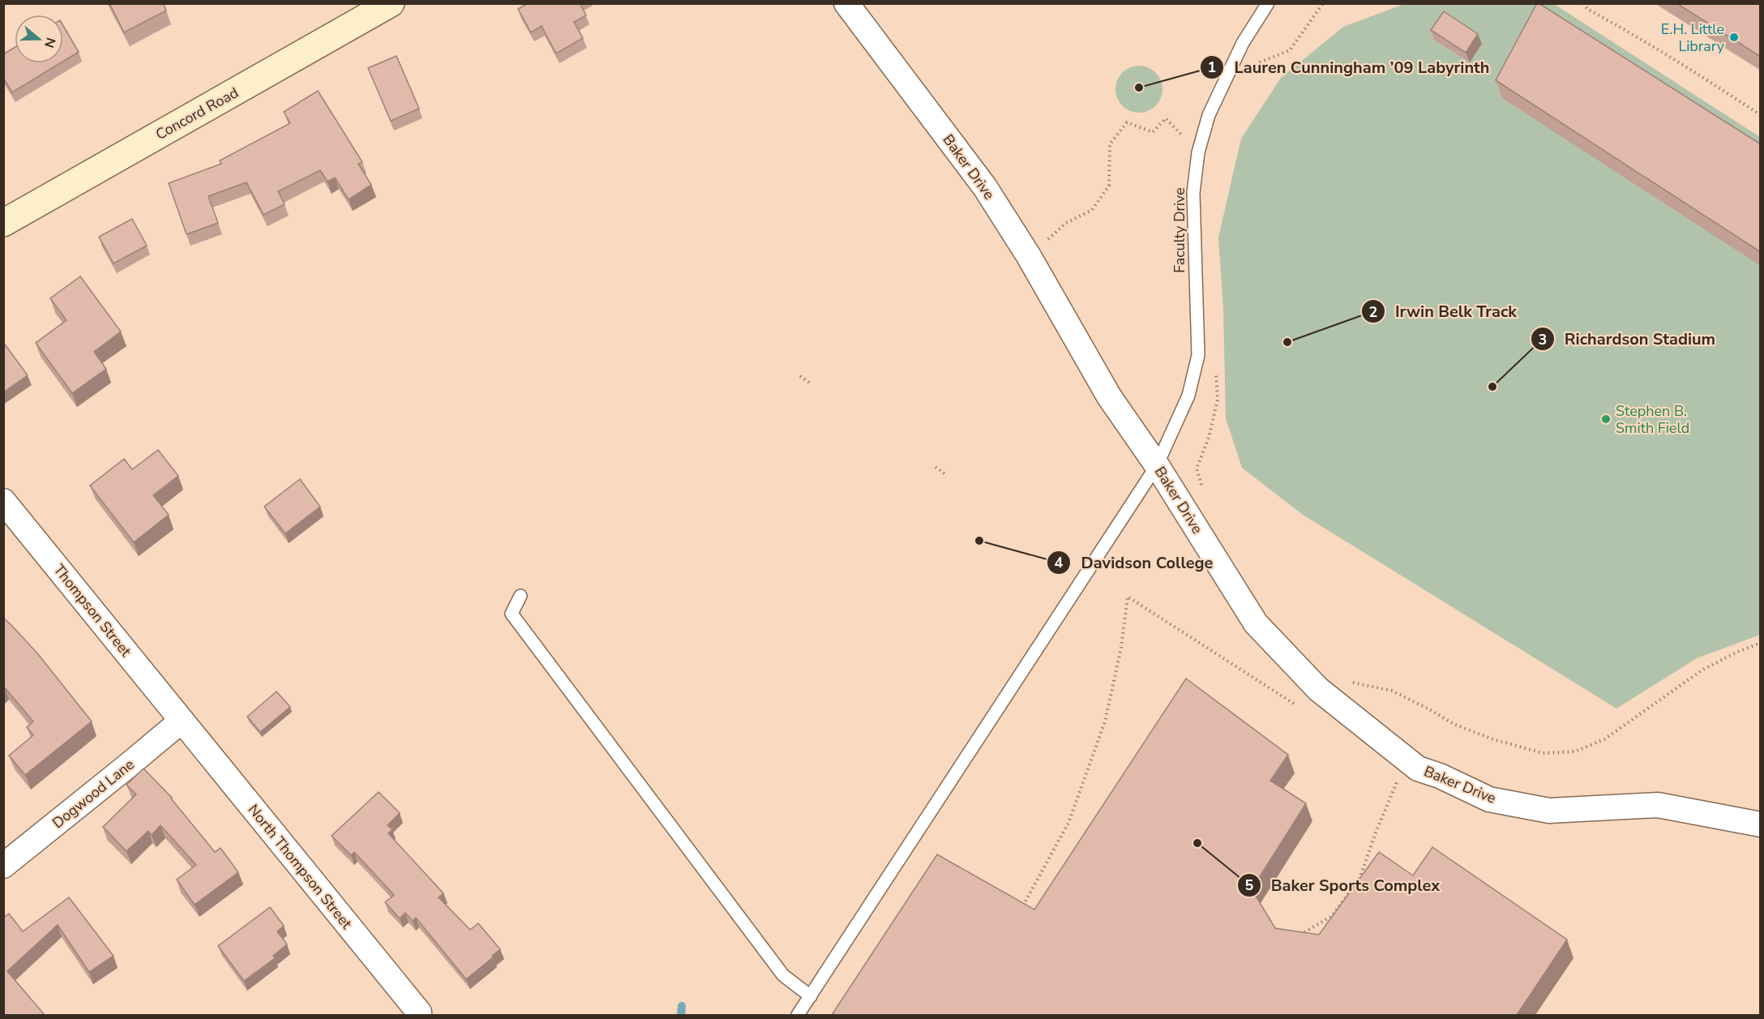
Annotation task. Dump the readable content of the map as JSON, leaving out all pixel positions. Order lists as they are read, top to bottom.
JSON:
{
  "streets": {
    "main road": ["Concord Road"],
    "street": [
      "Baker Drive",
      "Thompson Street",
      "Dogwood Lane",
      "North Thompson Street"
    ],
    "lane": ["Faculty Drive"]
  },
  "crossings": [
    ["Baker Drive", "Faculty Drive"],
    ["Thompson Street", "Dogwood Lane"],
    ["Thompson Street", "North Thompson Street"],
    ["Dogwood Lane", "North Thompson Street"]
  ],
  "places": [
    "E.H. Little Library",
    "Lauren Cunningham ’09 Labyrinth",
    "Irwin Belk Track",
    "Richardson Stadium",
    "Stephen B. Smith Field",
    "Davidson College",
    "Baker Sports Complex"
  ],
  "north": "right"
}
